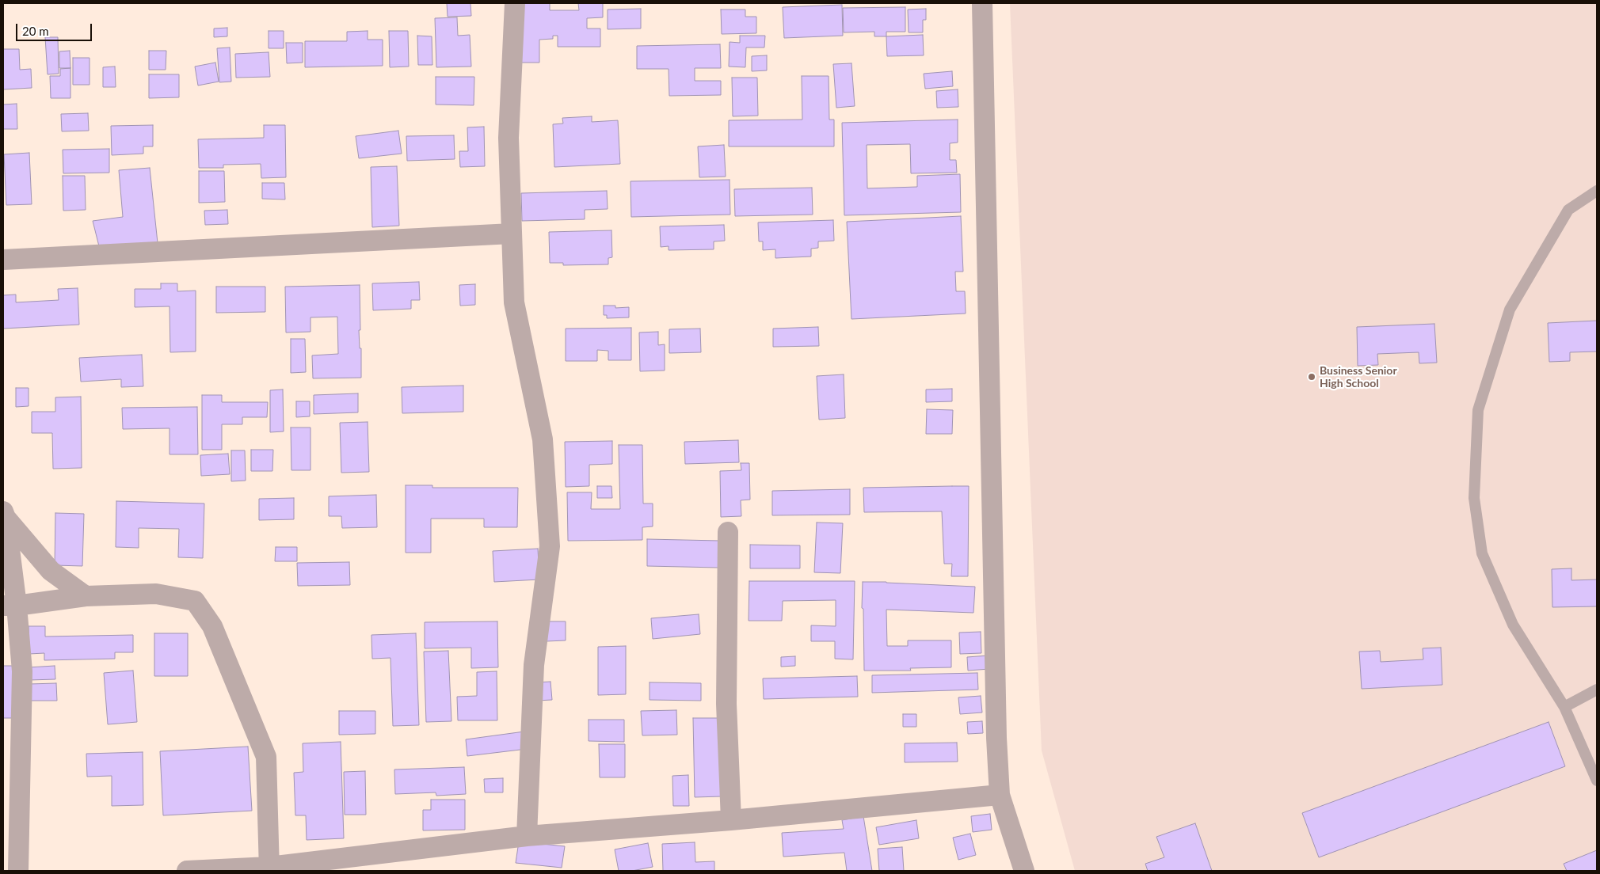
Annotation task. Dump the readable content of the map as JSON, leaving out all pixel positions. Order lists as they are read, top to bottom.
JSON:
{
  "places": ["Business Senior High School"],
  "scale_bar": "20 m"
}
